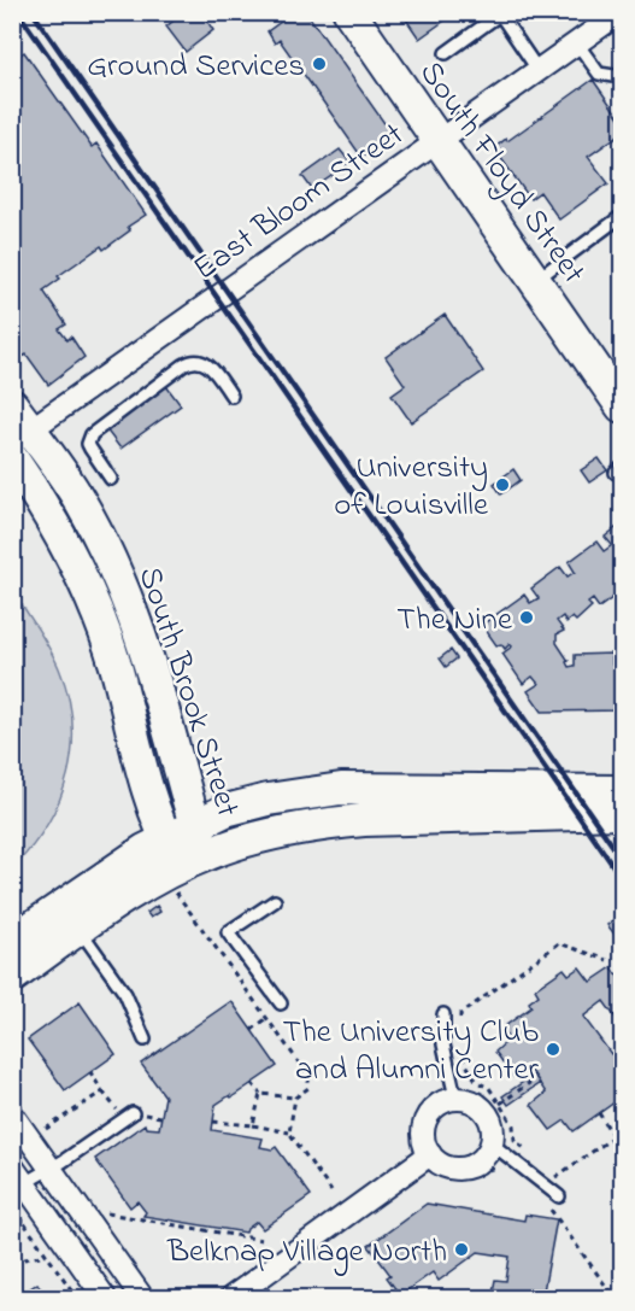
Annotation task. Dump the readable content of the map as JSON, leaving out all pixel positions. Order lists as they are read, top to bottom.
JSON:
{
  "streets": {
    "street": ["South Floyd Street", "East Bloom Street", "South Brook Street"]
  },
  "crossings": [
    ["South Floyd Street", "East Bloom Street"],
    ["East Bloom Street", "South Brook Street"]
  ],
  "places": [
    "Ground Services",
    "University of Louisville",
    "The Nine",
    "The University Club and Alumni Center",
    "Belknap Village North"
  ]
}
